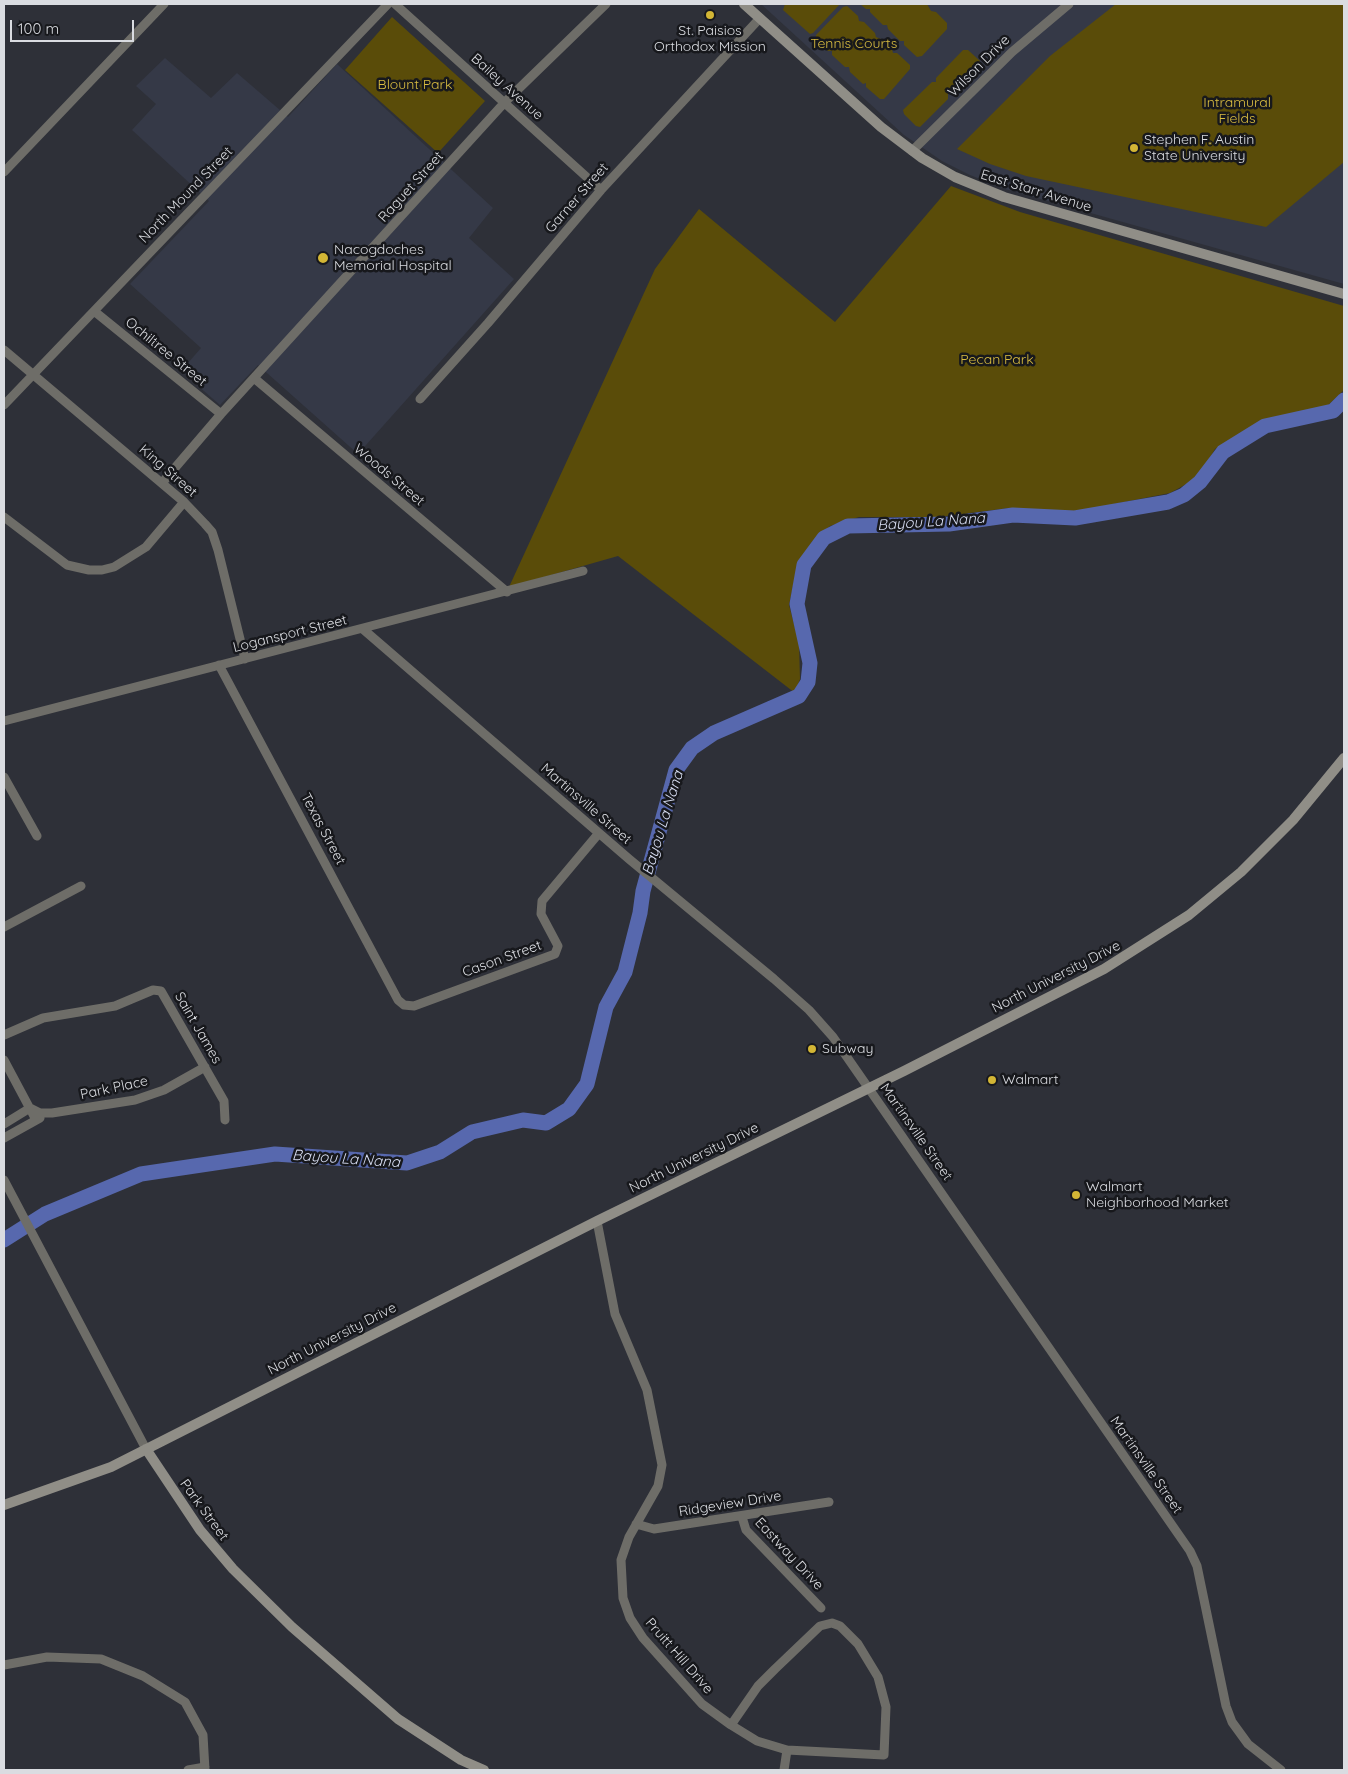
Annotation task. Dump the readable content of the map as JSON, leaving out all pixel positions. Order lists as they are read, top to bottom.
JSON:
{
  "streets": {
    "main road": ["East Starr Avenue", "North University Drive", "Park Street"],
    "street": [
      "Wilson Drive",
      "Bailey Avenue",
      "Raguet Street",
      "North Mound Street",
      "Garner Street",
      "Ochiltree Street",
      "King Street",
      "Woods Street",
      "Logansport Street",
      "Martinsville Street",
      "Texas Street",
      "Cason Street",
      "Saint James",
      "Park Place",
      "Ridgeview Drive",
      "Eastway Drive",
      "Pruitt Hill Drive"
    ]
  },
  "crossings": [
    ["Wilson Drive", "East Starr Avenue"],
    ["Bailey Avenue", "Raguet Street"],
    ["Bailey Avenue", "Garner Street"],
    ["Raguet Street", "Ochiltree Street"],
    ["Raguet Street", "King Street"],
    ["Raguet Street", "Woods Street"],
    ["East Starr Avenue", "Garner Street"],
    ["North Mound Street", "Ochiltree Street"],
    ["North Mound Street", "King Street"],
    ["King Street", "Logansport Street"],
    ["Woods Street", "Logansport Street"],
    ["Logansport Street", "Martinsville Street"],
    ["Logansport Street", "Texas Street"],
    ["Martinsville Street", "Cason Street"],
    ["Martinsville Street", "North University Drive"],
    ["Texas Street", "Cason Street"],
    ["North University Drive", "Park Street"],
    ["North University Drive", "Pruitt Hill Drive"],
    ["Saint James", "Park Place"],
    ["Ridgeview Drive", "Eastway Drive"],
    ["Ridgeview Drive", "Pruitt Hill Drive"]
  ],
  "water": ["Bayou La Nana"],
  "parks": [
    "Tennis Courts",
    "Blount Park",
    "Intramural Fields",
    "Pecan Park"
  ],
  "places": [
    "St. Paisios Orthodox Mission",
    "Stephen F. Austin State University",
    "Nacogdoches Memorial Hospital",
    "Subway",
    "Walmart",
    "Walmart Neighborhood Market"
  ],
  "scale_bar": "100 m"
}
